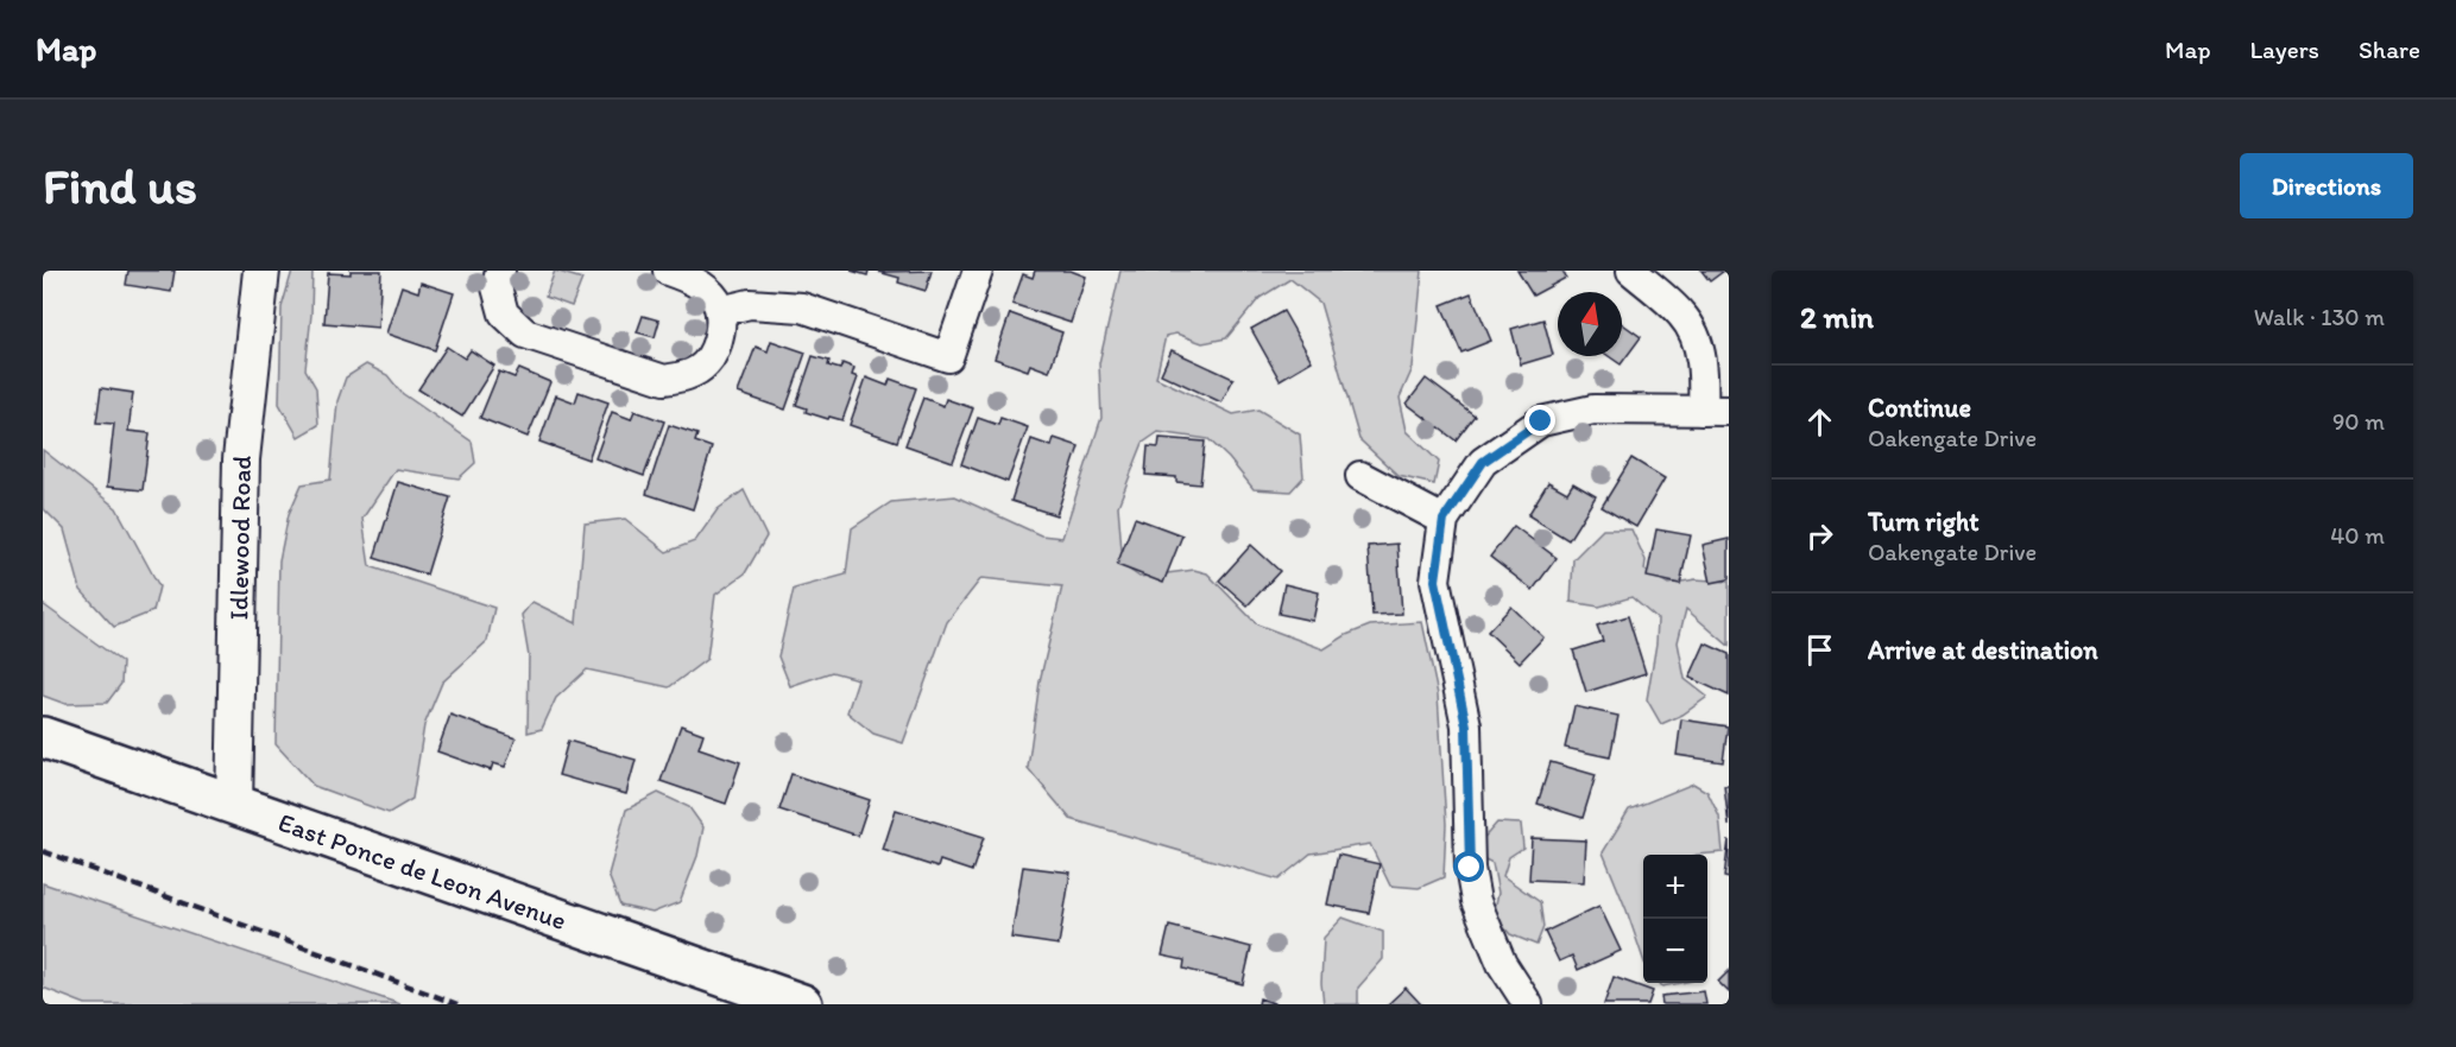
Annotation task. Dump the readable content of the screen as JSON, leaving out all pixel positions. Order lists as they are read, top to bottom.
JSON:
{
  "streets": {
    "main road": ["East Ponce de Leon Avenue"],
    "street": ["Idlewood Road"]
  },
  "crossings": [
    ["Idlewood Road", "East Ponce de Leon Avenue"]
  ],
  "north": "top",
  "page": {
    "header": "Map",
    "nav": ["Map", "Layers", "Share"],
    "buttons": "Directions",
    "title": "Find us",
    "heading": ["2 min", "Walk · 130 m"],
    "list": [
      ["Continue", "Oakengate Drive", "90 m"],
      ["Turn right", "Oakengate Drive", "40 m"],
      "Arrive at destination"
    ],
    "map_buttons": ["+", "−"]
  }
}
